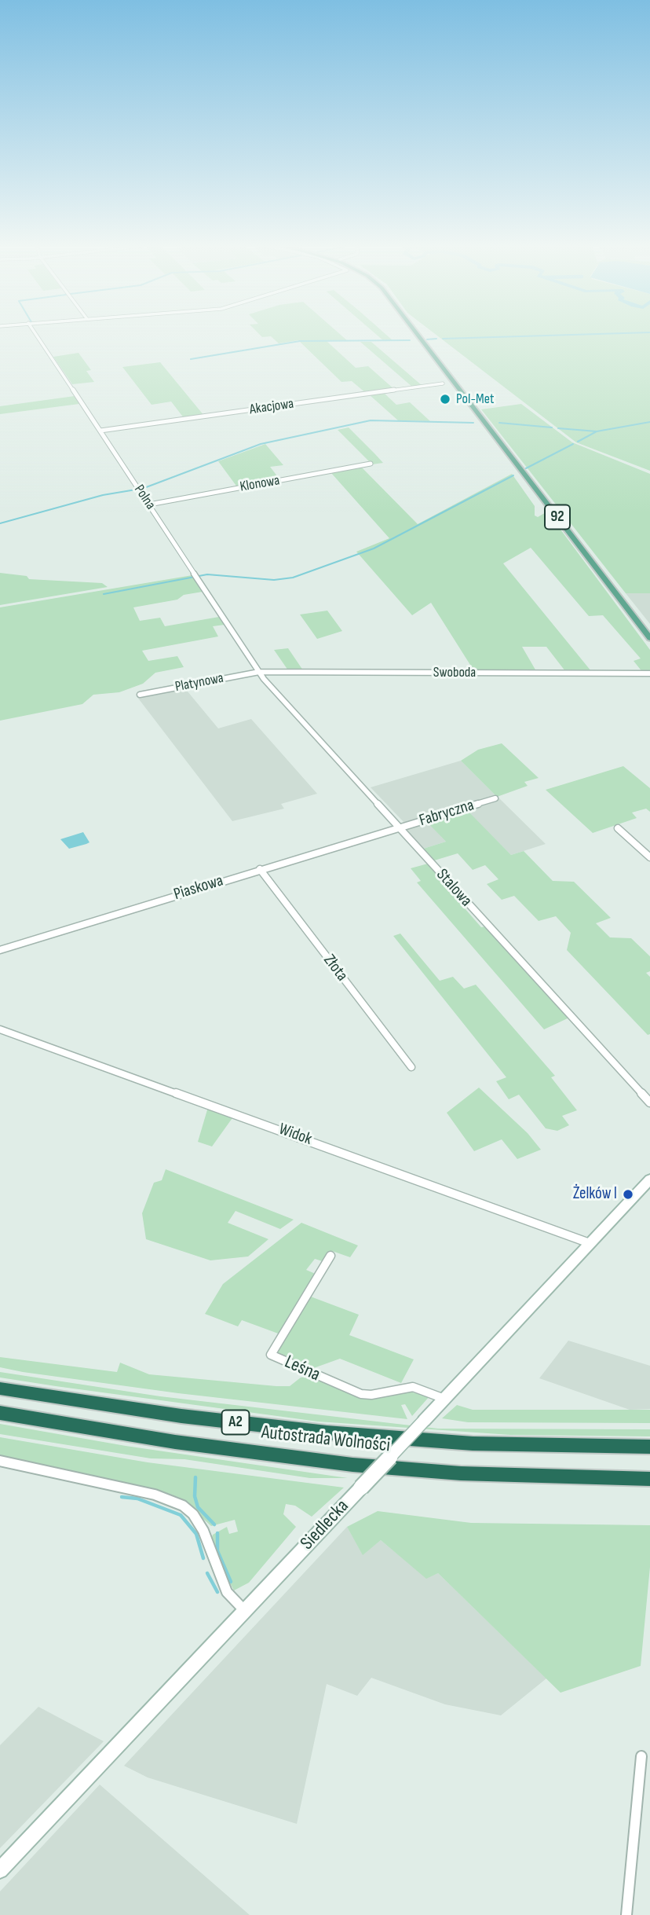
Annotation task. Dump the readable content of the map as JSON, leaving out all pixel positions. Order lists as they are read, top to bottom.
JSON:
{
  "streets": {
    "highway": ["A2", "Autostrada Wolności"],
    "main road": ["92", "Siedlecka"],
    "street": [
      "Akacjowa",
      "Klonowa",
      "Polna",
      "Swoboda",
      "Platynowa",
      "Fabryczna",
      "Piaskowa",
      "Stalowa",
      "Złota",
      "Widok",
      "Leśna"
    ]
  },
  "crossings": [
    ["Akacjowa", "Polna"],
    ["Klonowa", "Polna"],
    ["Polna", "Swoboda"],
    ["Polna", "Platynowa"],
    ["Polna", "Stalowa"],
    ["Swoboda", "Platynowa"],
    ["Swoboda", "Stalowa"],
    ["Platynowa", "Stalowa"],
    ["Fabryczna", "Piaskowa"],
    ["Fabryczna", "Stalowa"],
    ["Piaskowa", "Stalowa"],
    ["Piaskowa", "Złota"],
    ["Widok", "Siedlecka"],
    ["Leśna", "Siedlecka"]
  ],
  "places": ["Pol-Met", "Żelków I"]
}
